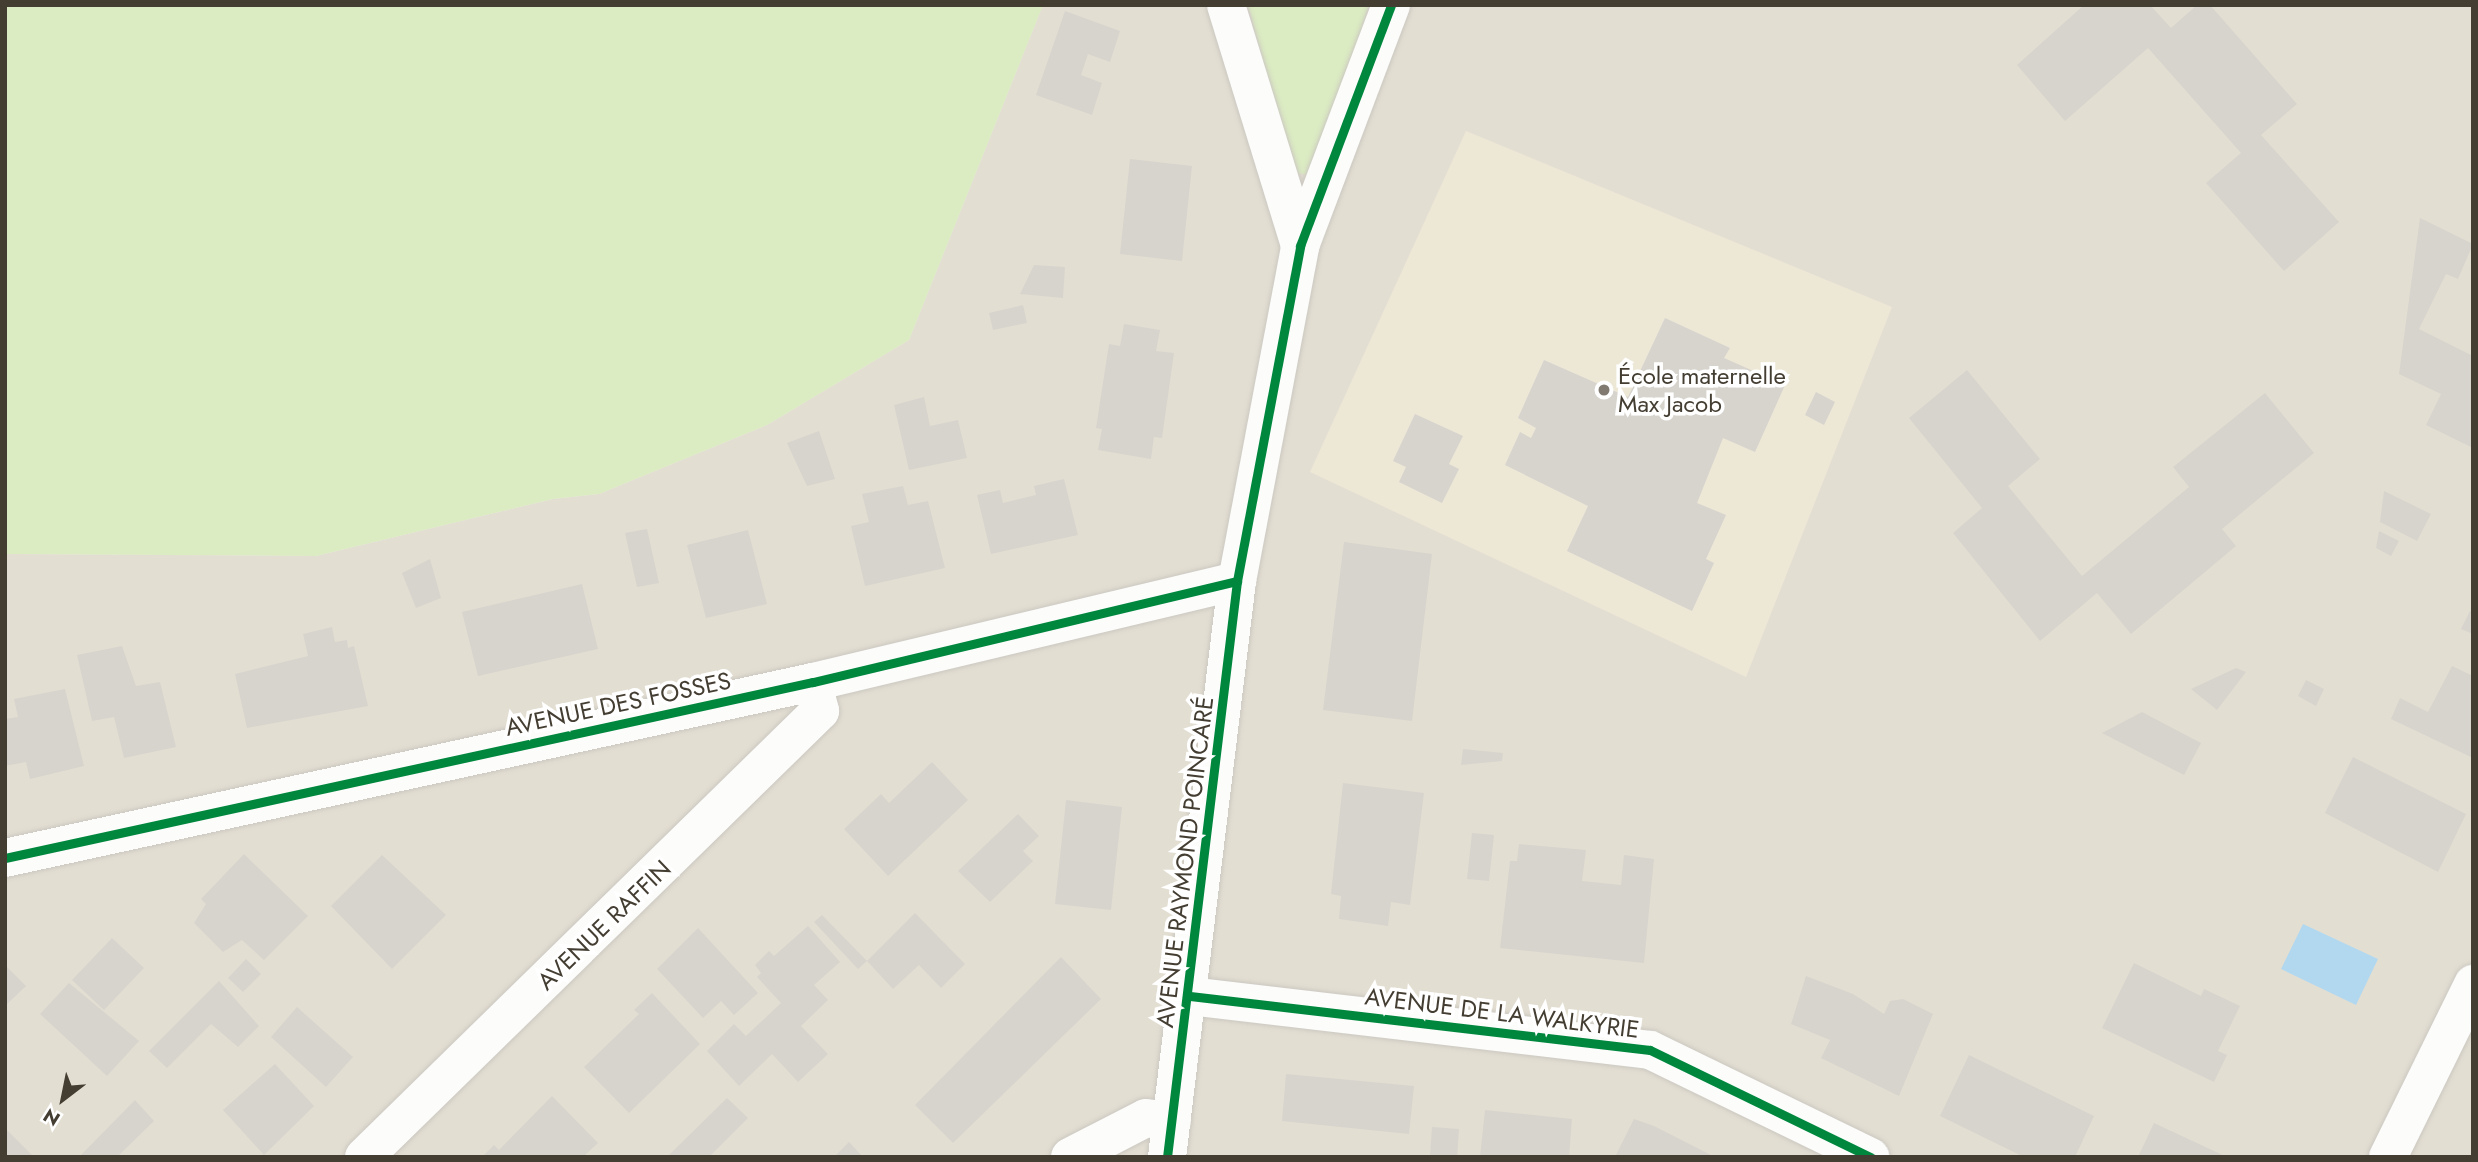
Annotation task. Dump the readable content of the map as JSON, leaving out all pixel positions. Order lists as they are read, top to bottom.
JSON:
{
  "streets": {
    "street": [
      "AVENUE DES FOSSES",
      "AVENUE RAYMOND POINCARÉ",
      "AVENUE RAFFIN",
      "AVENUE DE LA WALKYRIE"
    ]
  },
  "crossings": [
    ["AVENUE DES FOSSES", "AVENUE RAYMOND POINCARÉ"],
    ["AVENUE DES FOSSES", "AVENUE RAFFIN"],
    ["AVENUE RAYMOND POINCARÉ", "AVENUE DE LA WALKYRIE"]
  ],
  "places": ["École maternelle Max Jacob"],
  "north": "bottom left"
}
